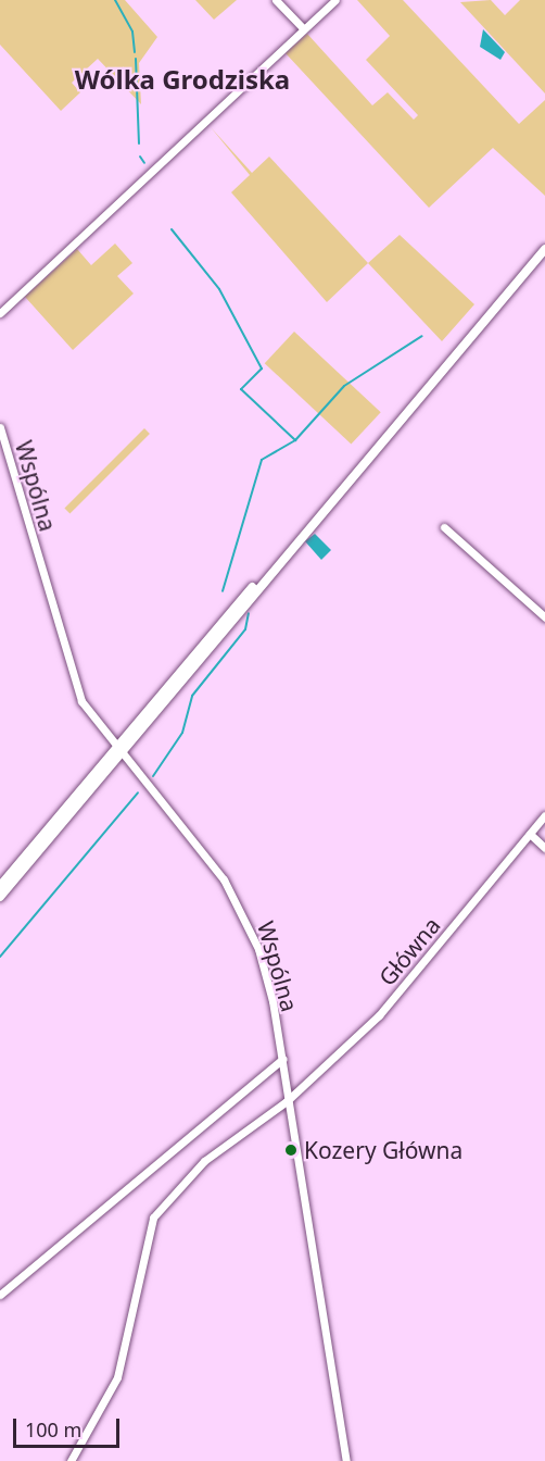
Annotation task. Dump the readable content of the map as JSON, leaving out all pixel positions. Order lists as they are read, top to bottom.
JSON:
{
  "streets": {
    "street": ["Wspólna", "Główna"]
  },
  "crossings": [
    ["Wspólna", "Główna"]
  ],
  "districts": ["Wólka Grodziska"],
  "places": ["Kozery Główna"],
  "scale_bar": "100 m"
}
